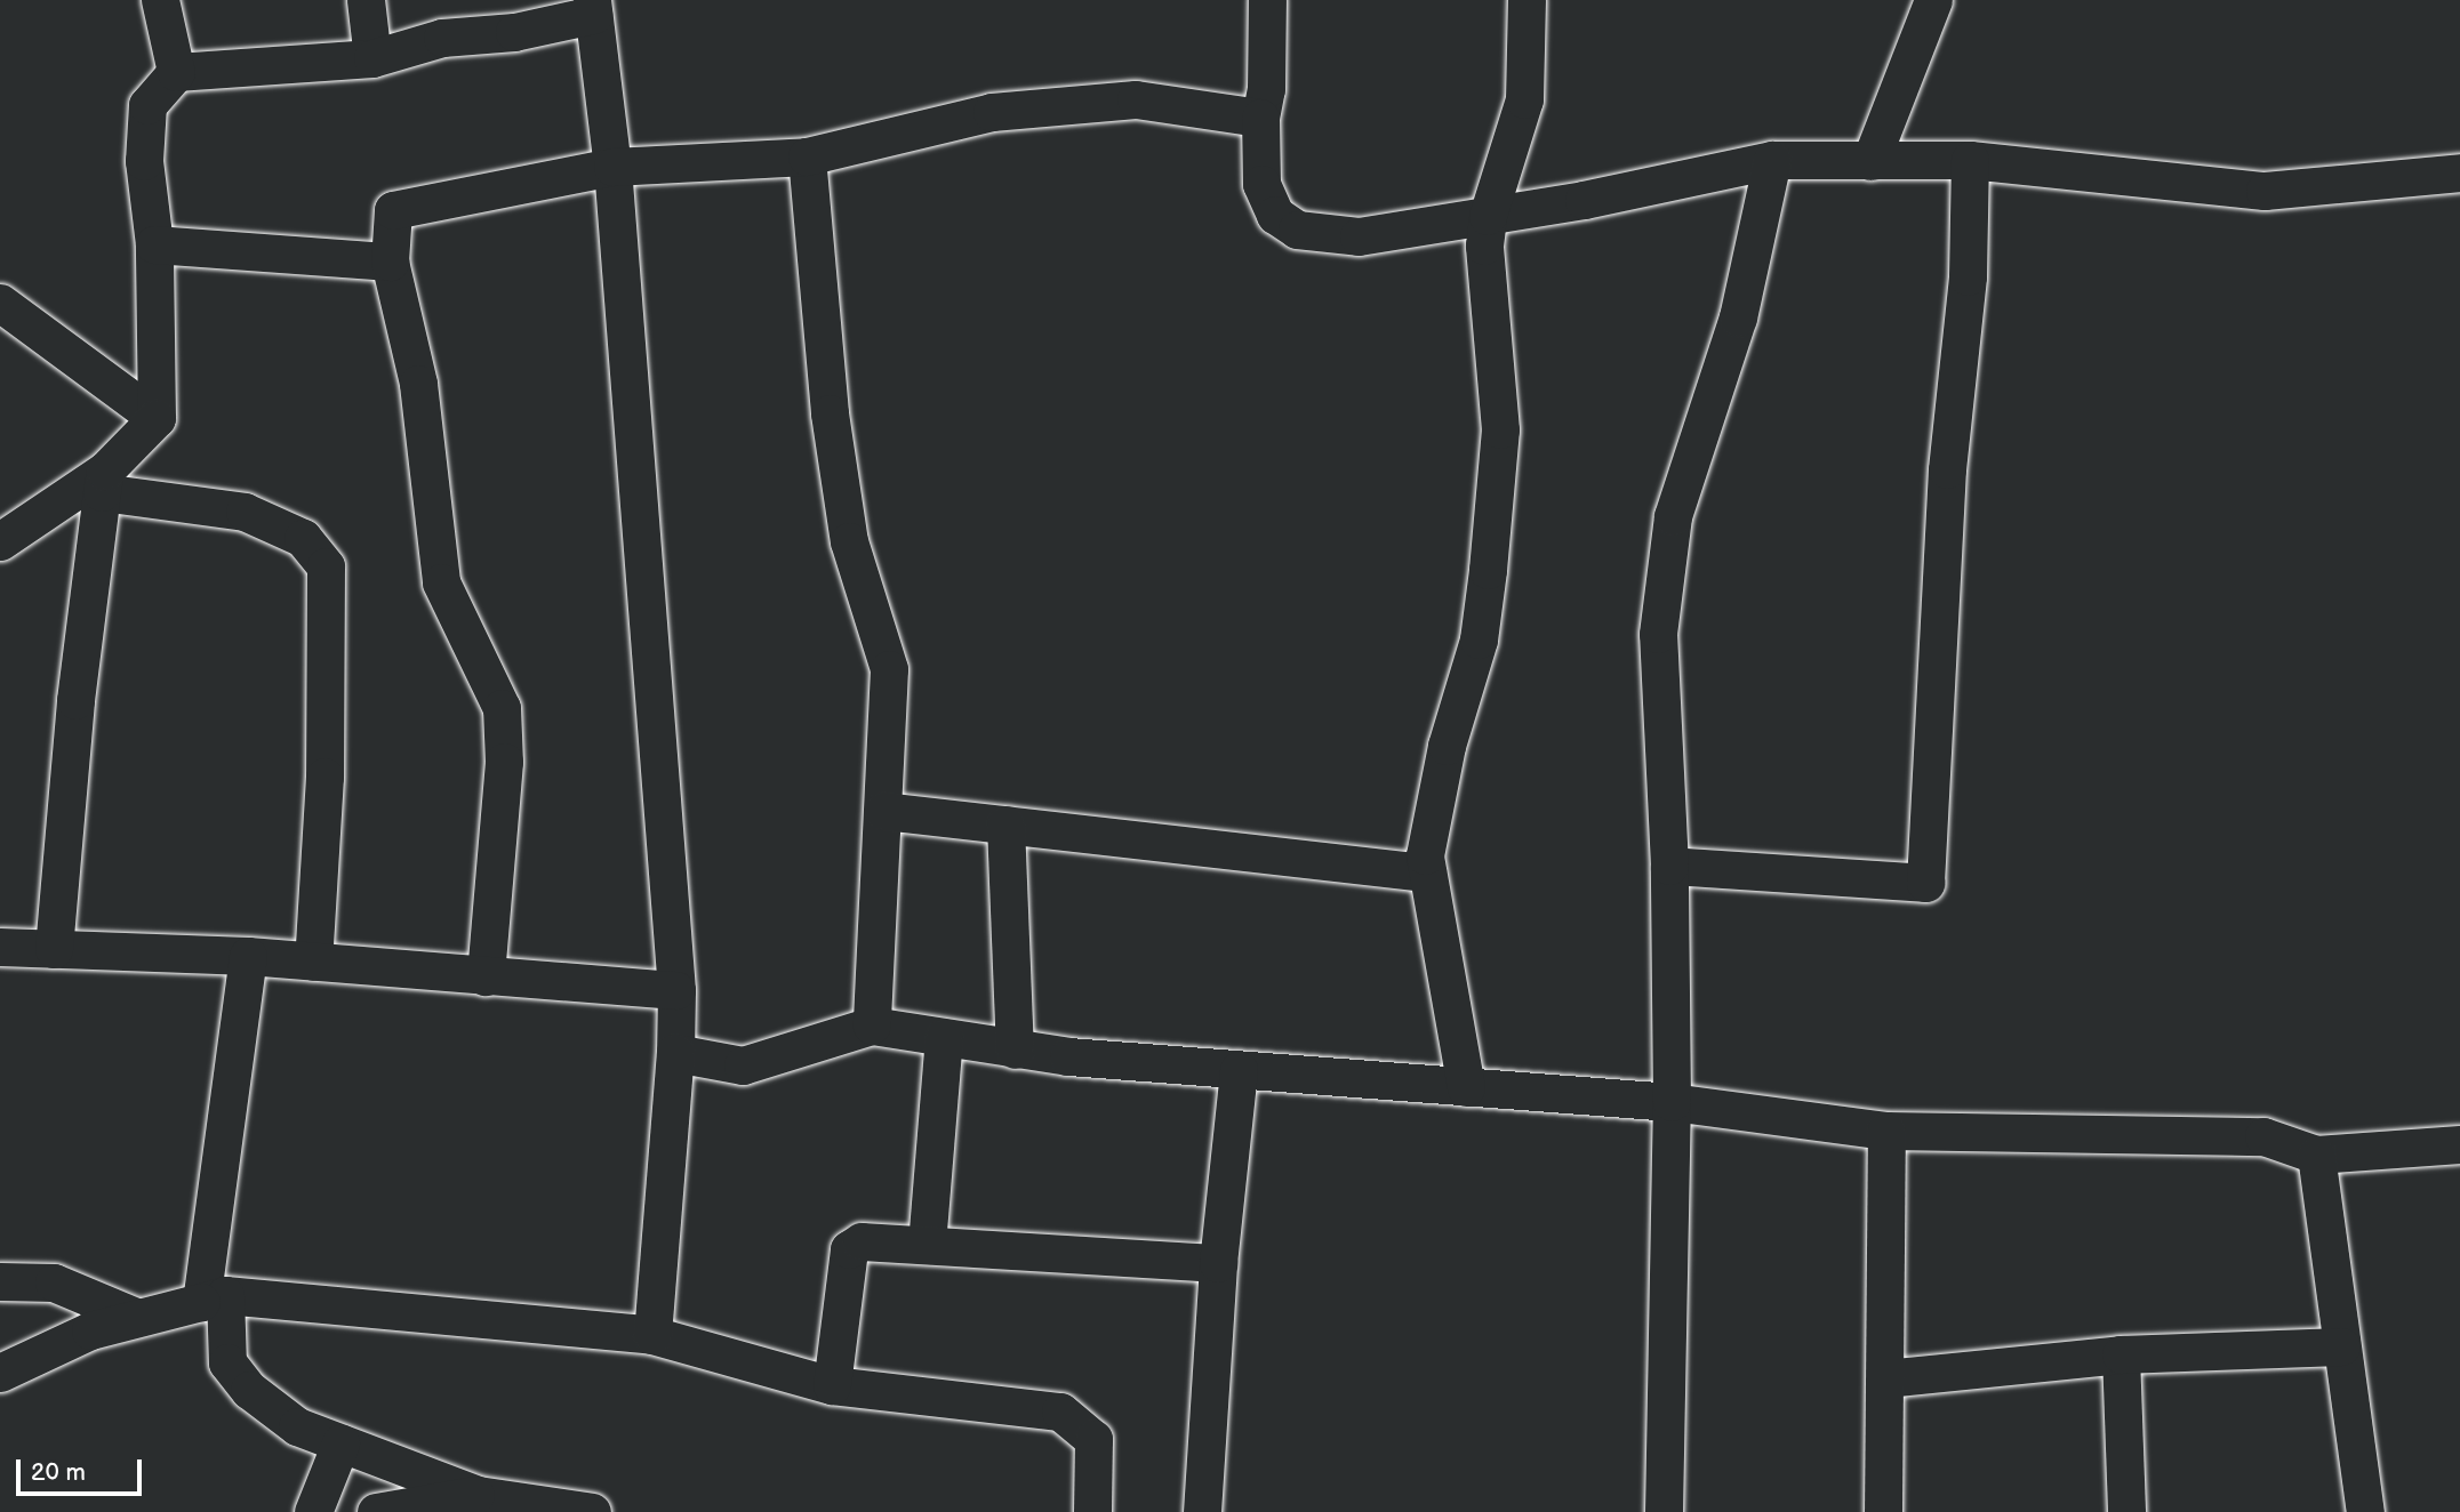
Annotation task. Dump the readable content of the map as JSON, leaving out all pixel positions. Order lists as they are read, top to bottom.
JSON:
{
  "scale_bar": "20 m"
}
